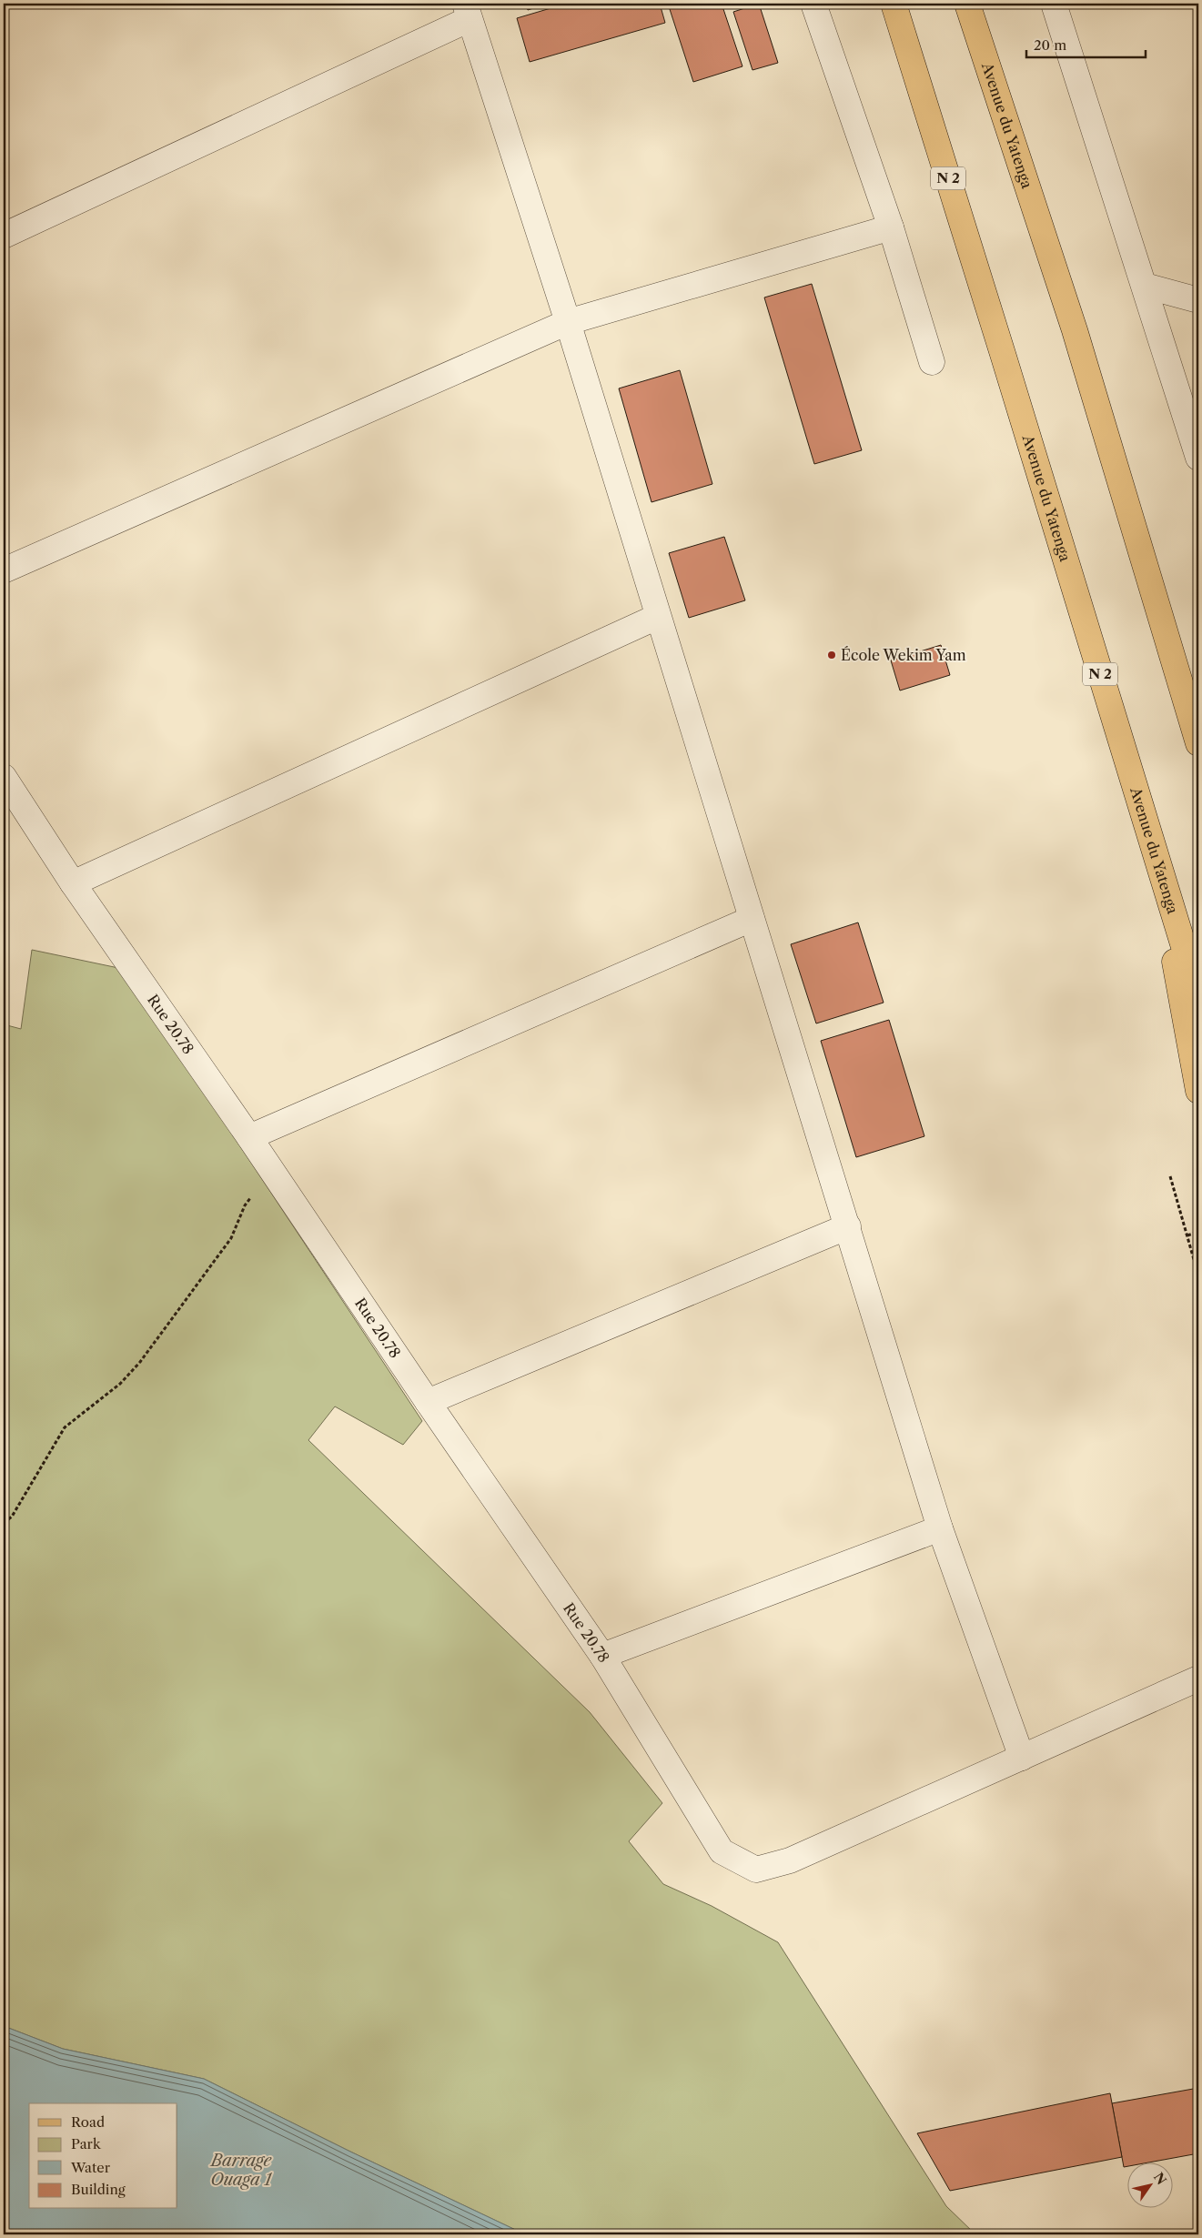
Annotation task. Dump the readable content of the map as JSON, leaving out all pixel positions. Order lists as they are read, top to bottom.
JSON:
{
  "streets": {
    "main road": ["Avenue du Yatenga", "N 2"],
    "street": ["Rue 20.78"]
  },
  "water": ["Barrage Ouaga 1"],
  "places": ["École Wekim Yam"],
  "legend": [
    "Road",
    "Park",
    "Water",
    "Building"
  ],
  "scale_bar": "20 m",
  "north": "top right"
}
